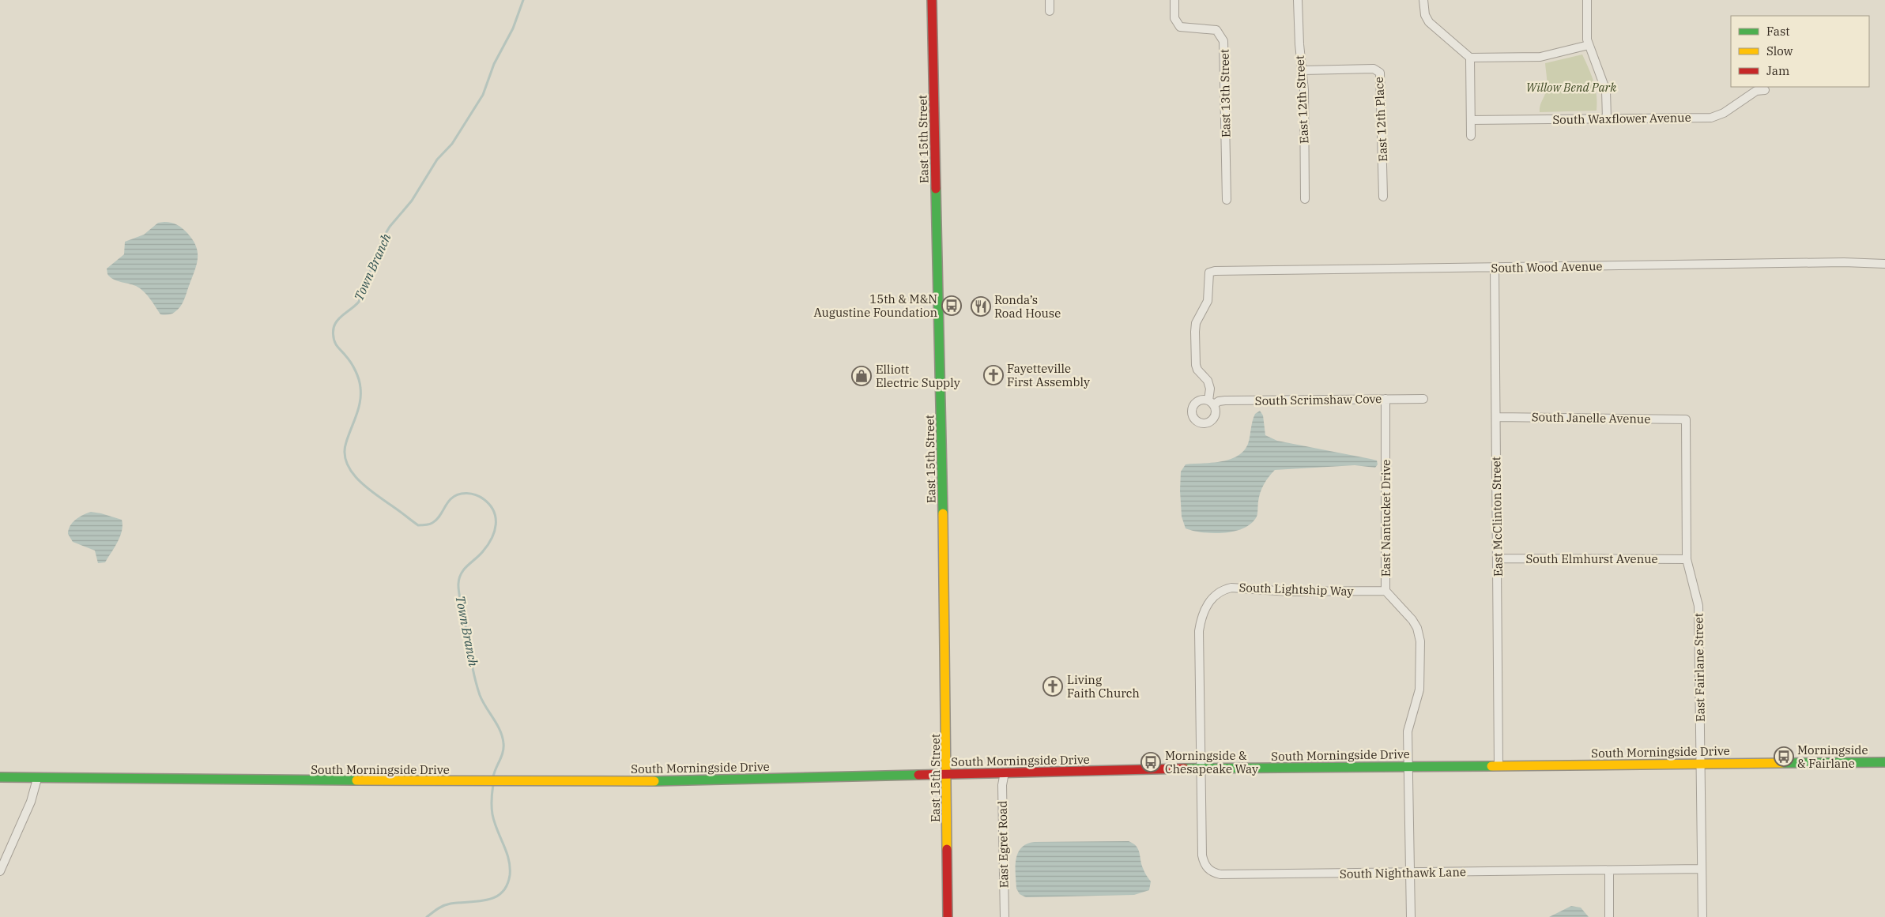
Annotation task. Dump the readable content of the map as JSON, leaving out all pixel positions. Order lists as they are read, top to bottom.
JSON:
{
  "streets": {
    "street": [
      "East 13th Street",
      "East 12th Street",
      "South Waxflower Avenue",
      "East 12th Place",
      "East 15th Street",
      "South Wood Avenue",
      "South Scrimshaw Cove",
      "South Janelle Avenue",
      "East McClinton Street",
      "East Nantucket Drive",
      "South Elmhurst Avenue",
      "South Lightship Way",
      "East Fairlane Street",
      "South Morningside Drive",
      "East Egret Road",
      "South Nighthawk Lane"
    ]
  },
  "crossings": [
    ["East 12th Street", "East 12th Place"],
    ["East 15th Street", "South Morningside Drive"],
    ["South Wood Avenue", "South Scrimshaw Cove"],
    ["South Wood Avenue", "East McClinton Street"],
    ["South Scrimshaw Cove", "East Nantucket Drive"],
    ["South Janelle Avenue", "East McClinton Street"],
    ["South Janelle Avenue", "East Fairlane Street"],
    ["East McClinton Street", "South Elmhurst Avenue"],
    ["East McClinton Street", "South Morningside Drive"],
    ["East Nantucket Drive", "South Lightship Way"],
    ["East Nantucket Drive", "South Morningside Drive"],
    ["East Nantucket Drive", "South Nighthawk Lane"],
    ["South Elmhurst Avenue", "East Fairlane Street"],
    ["South Lightship Way", "South Morningside Drive"],
    ["South Lightship Way", "South Nighthawk Lane"],
    ["East Fairlane Street", "South Morningside Drive"],
    ["East Fairlane Street", "South Nighthawk Lane"],
    ["South Morningside Drive", "East Egret Road"],
    ["South Morningside Drive", "South Nighthawk Lane"]
  ],
  "water": ["Town Branch"],
  "parks": ["Willow Bend Park"],
  "places": {
    "bus stop": ["15th & M&N Augustine Foundation", "Morningside & Fairlane", "Morningside & Chesapeake Way"],
    "restaurant": ["Ronda’s Road House"],
    "church": ["Fayetteville First Assembly", "Living Faith Church"],
    "shop": ["Elliott Electric Supply"]
  },
  "legend": ["Fast", "Slow", "Jam"]
}
